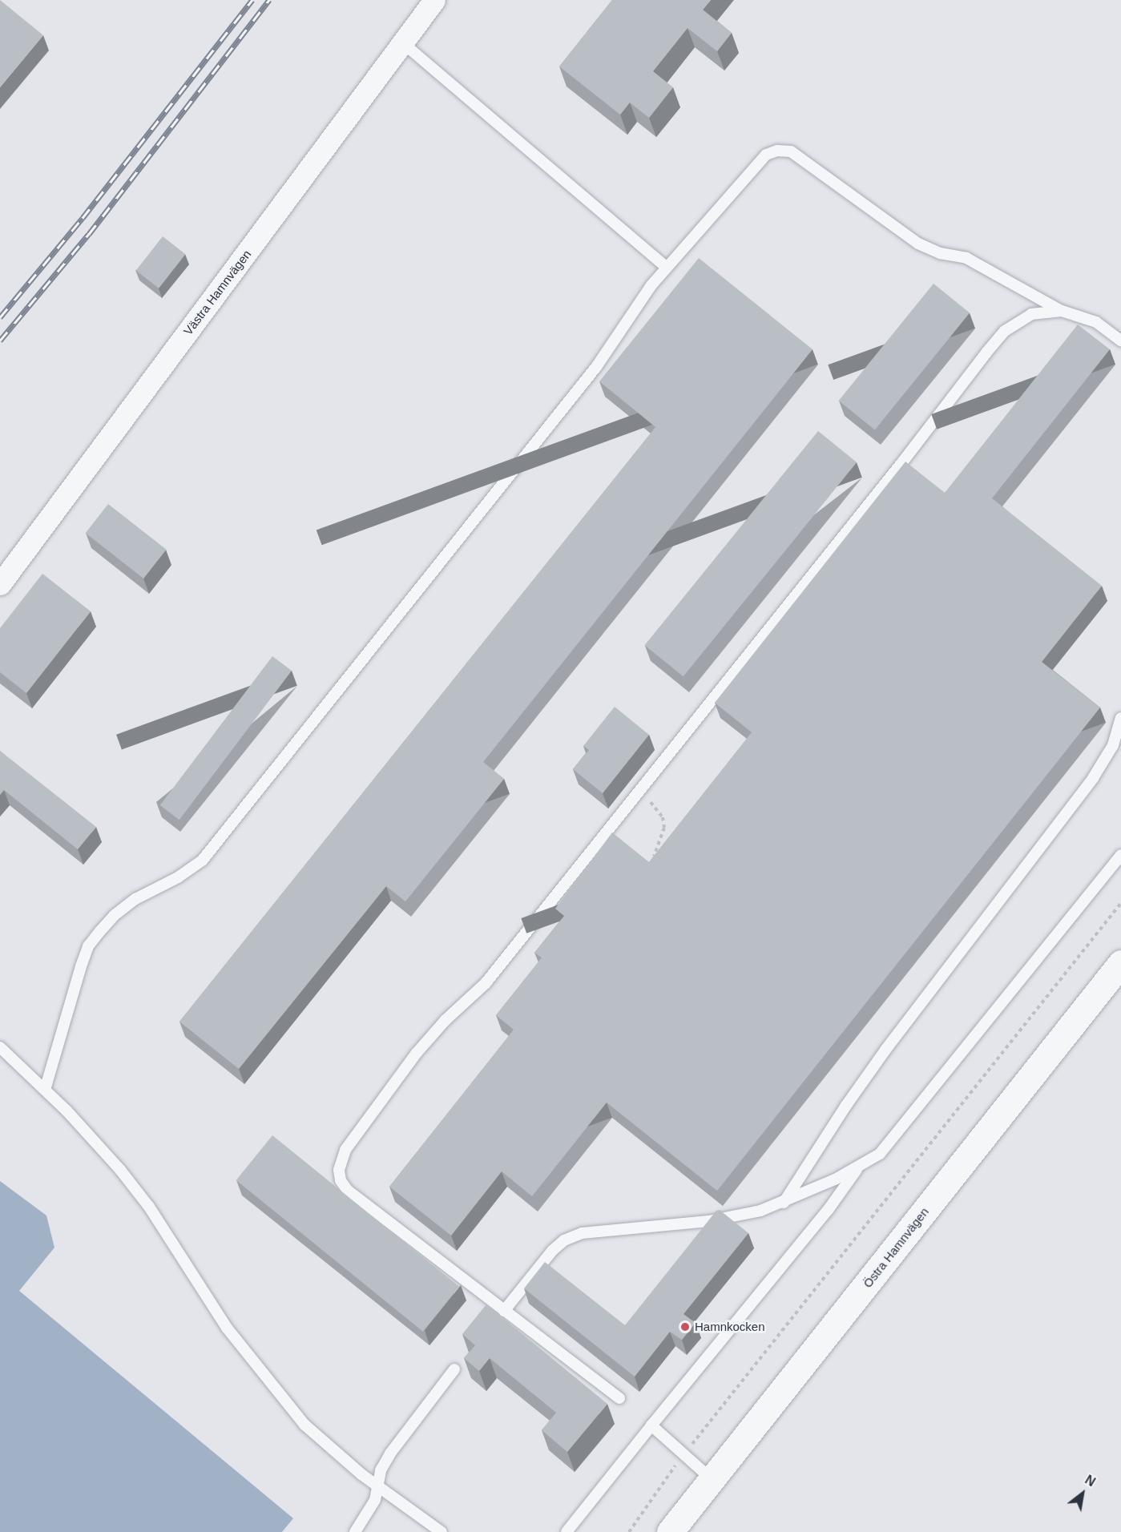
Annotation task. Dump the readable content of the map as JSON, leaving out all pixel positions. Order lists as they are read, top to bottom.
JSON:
{
  "streets": {
    "street": ["Västra Hamnvägen", "Östra Hamnvägen"]
  },
  "places": ["Hamnkocken"],
  "north": "top right"
}
